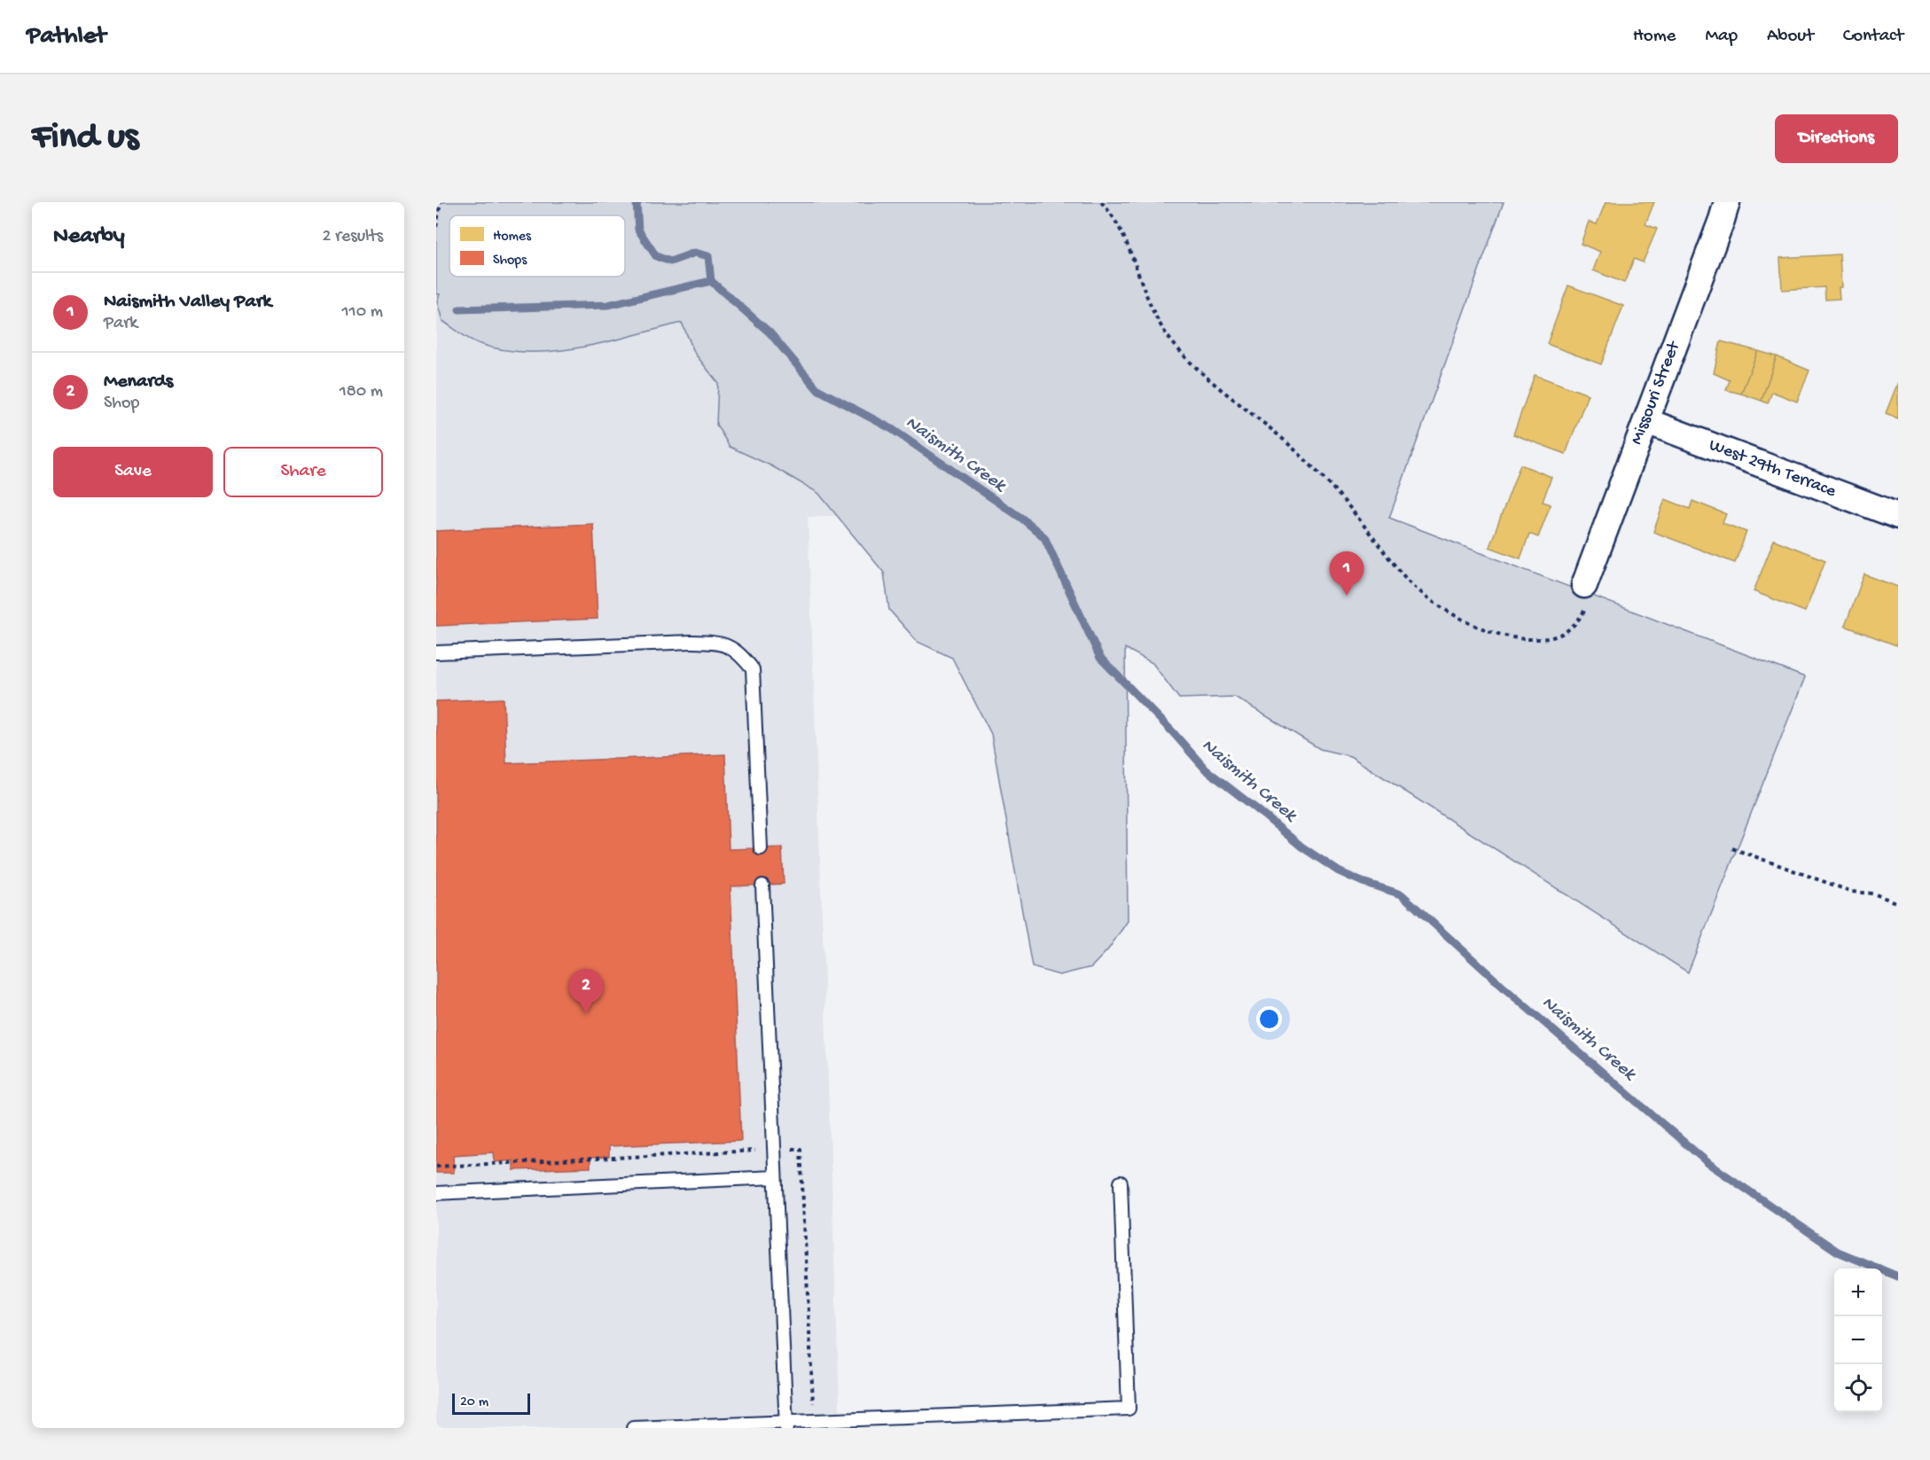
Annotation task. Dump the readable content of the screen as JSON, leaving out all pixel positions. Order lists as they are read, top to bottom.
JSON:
{
  "streets": {
    "street": ["Missouri Street", "West 29th Terrace"]
  },
  "crossings": [
    ["Missouri Street", "West 29th Terrace"]
  ],
  "water": ["Naismith Creek"],
  "legend": ["Homes", "Shops"],
  "scale_bar": "20 m",
  "page": {
    "header": "Pathlet",
    "nav": [
      "Home",
      "Map",
      "About",
      "Contact"
    ],
    "buttons": [
      "Directions",
      ["Save", "Share"]
    ],
    "title": "Find us",
    "heading": ["Nearby", "2 results"],
    "list": [
      {
        "mark": "1",
        "name": "Naismith Valley Park",
        "note": "Park",
        "value": "110 m"
      },
      {
        "mark": "2",
        "name": "Menards",
        "note": "Shop",
        "value": "180 m"
      }
    ],
    "pins": ["1", "2"],
    "map_buttons": ["+", "−"],
    "scale": "20 m"
  }
}
